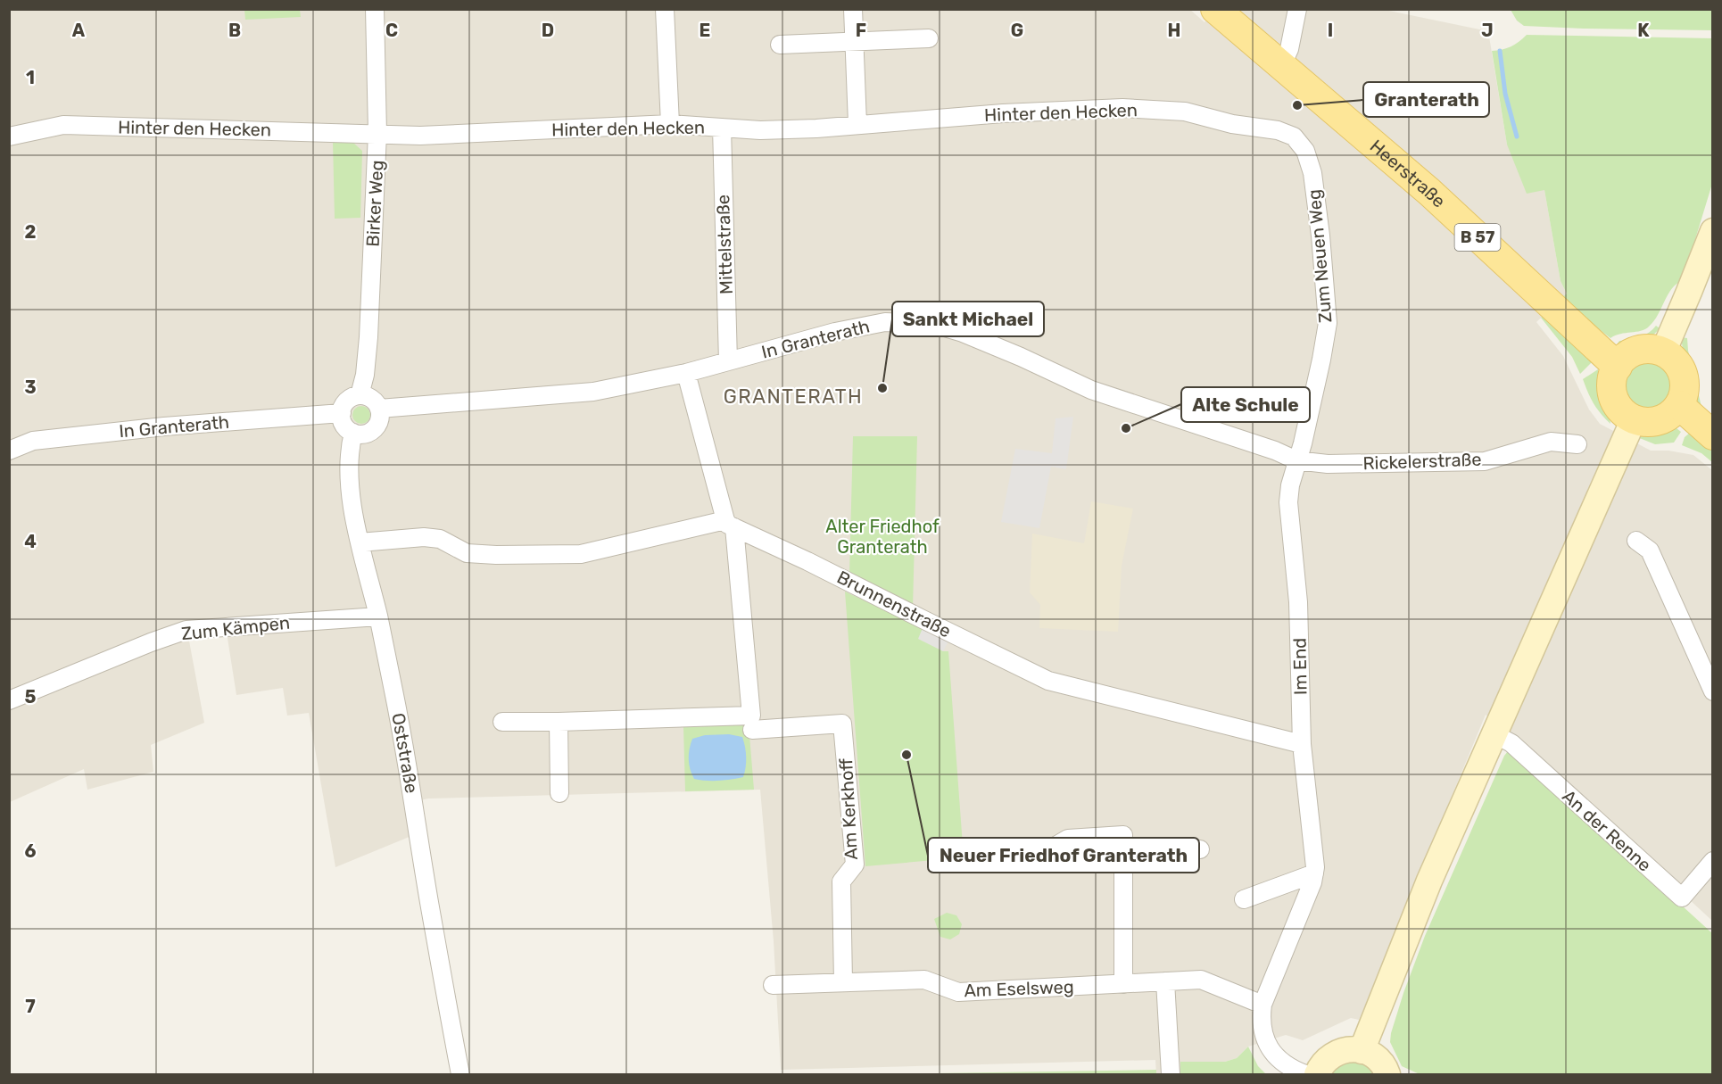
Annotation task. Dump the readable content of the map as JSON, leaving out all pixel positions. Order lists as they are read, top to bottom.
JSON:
{
  "streets": {
    "main road": ["Heerstraße", "B 57"],
    "street": [
      "Hinter den Hecken",
      "Birker Weg",
      "Mittelstraße",
      "Zum Neuen Weg",
      "In Granterath",
      "Rickelerstraße",
      "Brunnenstraße",
      "Zum Kämpen",
      "Im End",
      "Oststraße",
      "Am Kerkhoff",
      "An der Renne",
      "Am Eselsweg"
    ]
  },
  "crossings": [
    ["Hinter den Hecken", "Birker Weg"],
    ["Hinter den Hecken", "Mittelstraße"],
    ["Hinter den Hecken", "Zum Neuen Weg"],
    ["Birker Weg", "In Granterath"],
    ["Birker Weg", "Oststraße"],
    ["Mittelstraße", "In Granterath"],
    ["Zum Neuen Weg", "In Granterath"],
    ["Zum Neuen Weg", "Rickelerstraße"],
    ["Zum Neuen Weg", "Im End"],
    ["In Granterath", "Rickelerstraße"],
    ["In Granterath", "Im End"],
    ["In Granterath", "Oststraße"],
    ["Rickelerstraße", "Im End"],
    ["Brunnenstraße", "Im End"],
    ["Zum Kämpen", "Oststraße"],
    ["Im End", "Am Eselsweg"],
    ["Am Kerkhoff", "Am Eselsweg"]
  ],
  "districts": ["GRANTERATH"],
  "parks": ["Alter Friedhof Granterath"],
  "places": [
    "Granterath",
    "Sankt Michael",
    "Alte Schule",
    "Neuer Friedhof Granterath"
  ],
  "grid": {
    "columns": [
      "A",
      "B",
      "C",
      "D",
      "E",
      "F",
      "G",
      "H",
      "I",
      "J",
      "K"
    ],
    "rows": [
      "1",
      "2",
      "3",
      "4",
      "5",
      "6",
      "7"
    ]
  }
}
